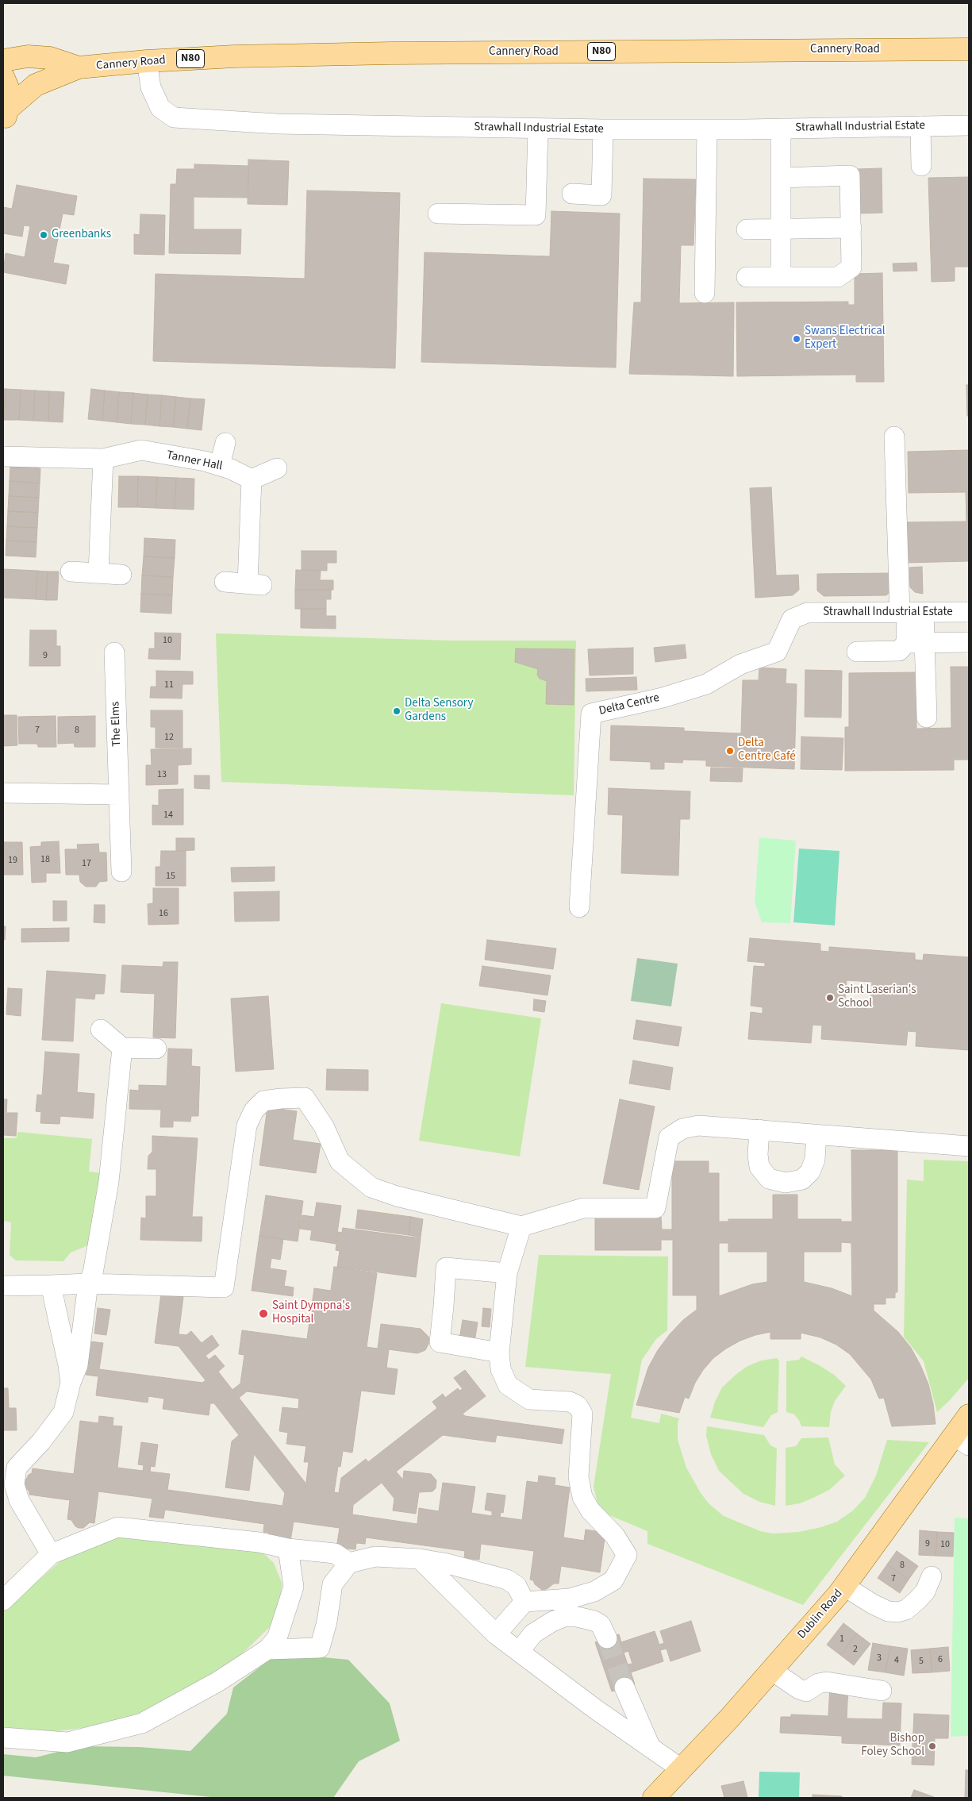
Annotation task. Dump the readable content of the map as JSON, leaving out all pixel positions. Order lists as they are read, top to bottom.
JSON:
{
  "streets": {
    "main road": ["Cannery Road", "N80", "Dublin Road"],
    "street": [
      "Strawhall Industrial Estate",
      "Tanner Hall",
      "Delta Centre",
      "The Elms"
    ]
  },
  "crossings": [
    ["Cannery Road", "N80"],
    ["Cannery Road", "Strawhall Industrial Estate"],
    ["Strawhall Industrial Estate", "Delta Centre"]
  ],
  "places": [
    "Greenbanks",
    "Swans Electrical Expert",
    "Delta Sensory Gardens",
    "Delta Centre Café",
    "Saint Laserian's School",
    "Saint Dympna's Hospital",
    "Bishop Foley School"
  ],
  "house_numbers": [
    "10",
    "9",
    "11",
    "7",
    "8",
    "12",
    "13",
    "14",
    "18",
    "19",
    "17",
    "15",
    "16",
    "9",
    "10",
    "8",
    "7",
    "1",
    "2",
    "3",
    "6",
    "4",
    "5"
  ]
}
